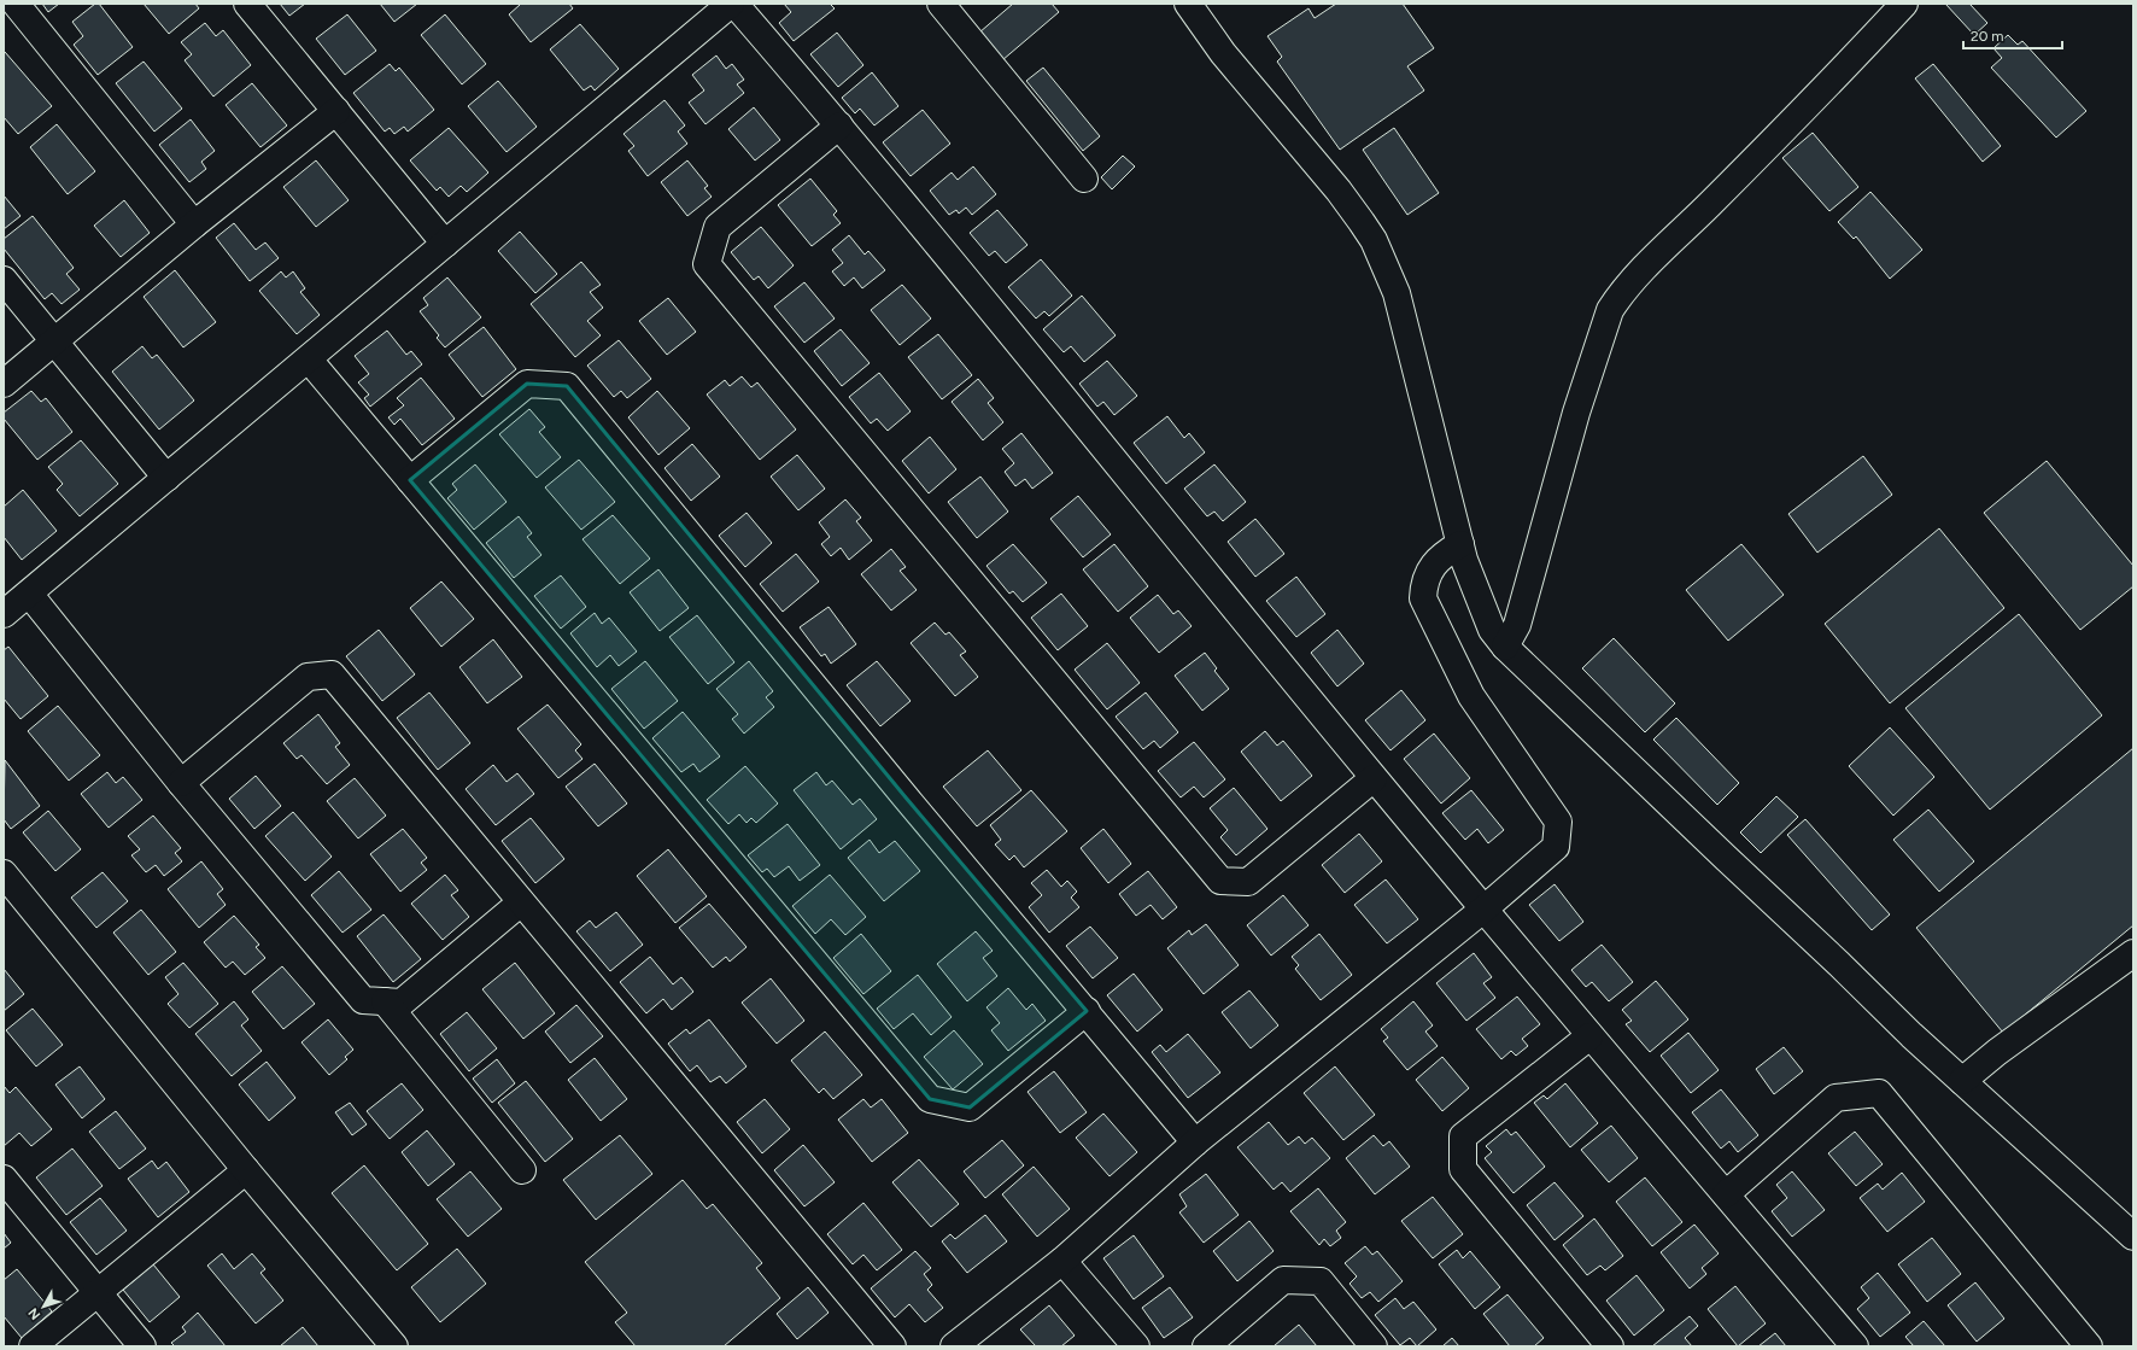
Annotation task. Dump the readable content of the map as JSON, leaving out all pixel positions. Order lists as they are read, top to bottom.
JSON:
{
  "scale_bar": "20 m",
  "north": "bottom left"
}
